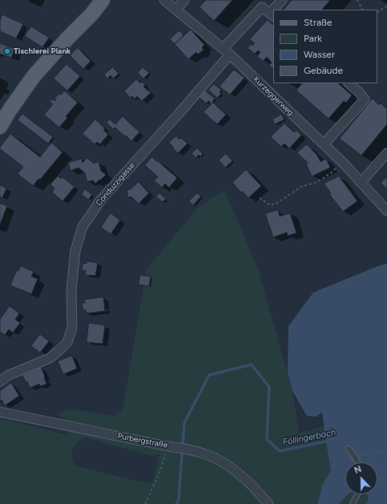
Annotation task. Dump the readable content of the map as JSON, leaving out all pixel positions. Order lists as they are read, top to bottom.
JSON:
{
  "streets": {
    "street": ["Kurzeggerweg", "Conduzzigasse", "Purbergstraße"]
  },
  "crossings": [
    ["Kurzeggerweg", "Conduzzigasse"]
  ],
  "water": ["Föllingerbach"],
  "places": ["Tischlerei Plank"],
  "legend": [
    "Straße",
    "Park",
    "Wasser",
    "Gebäude"
  ],
  "north": "top"
}
